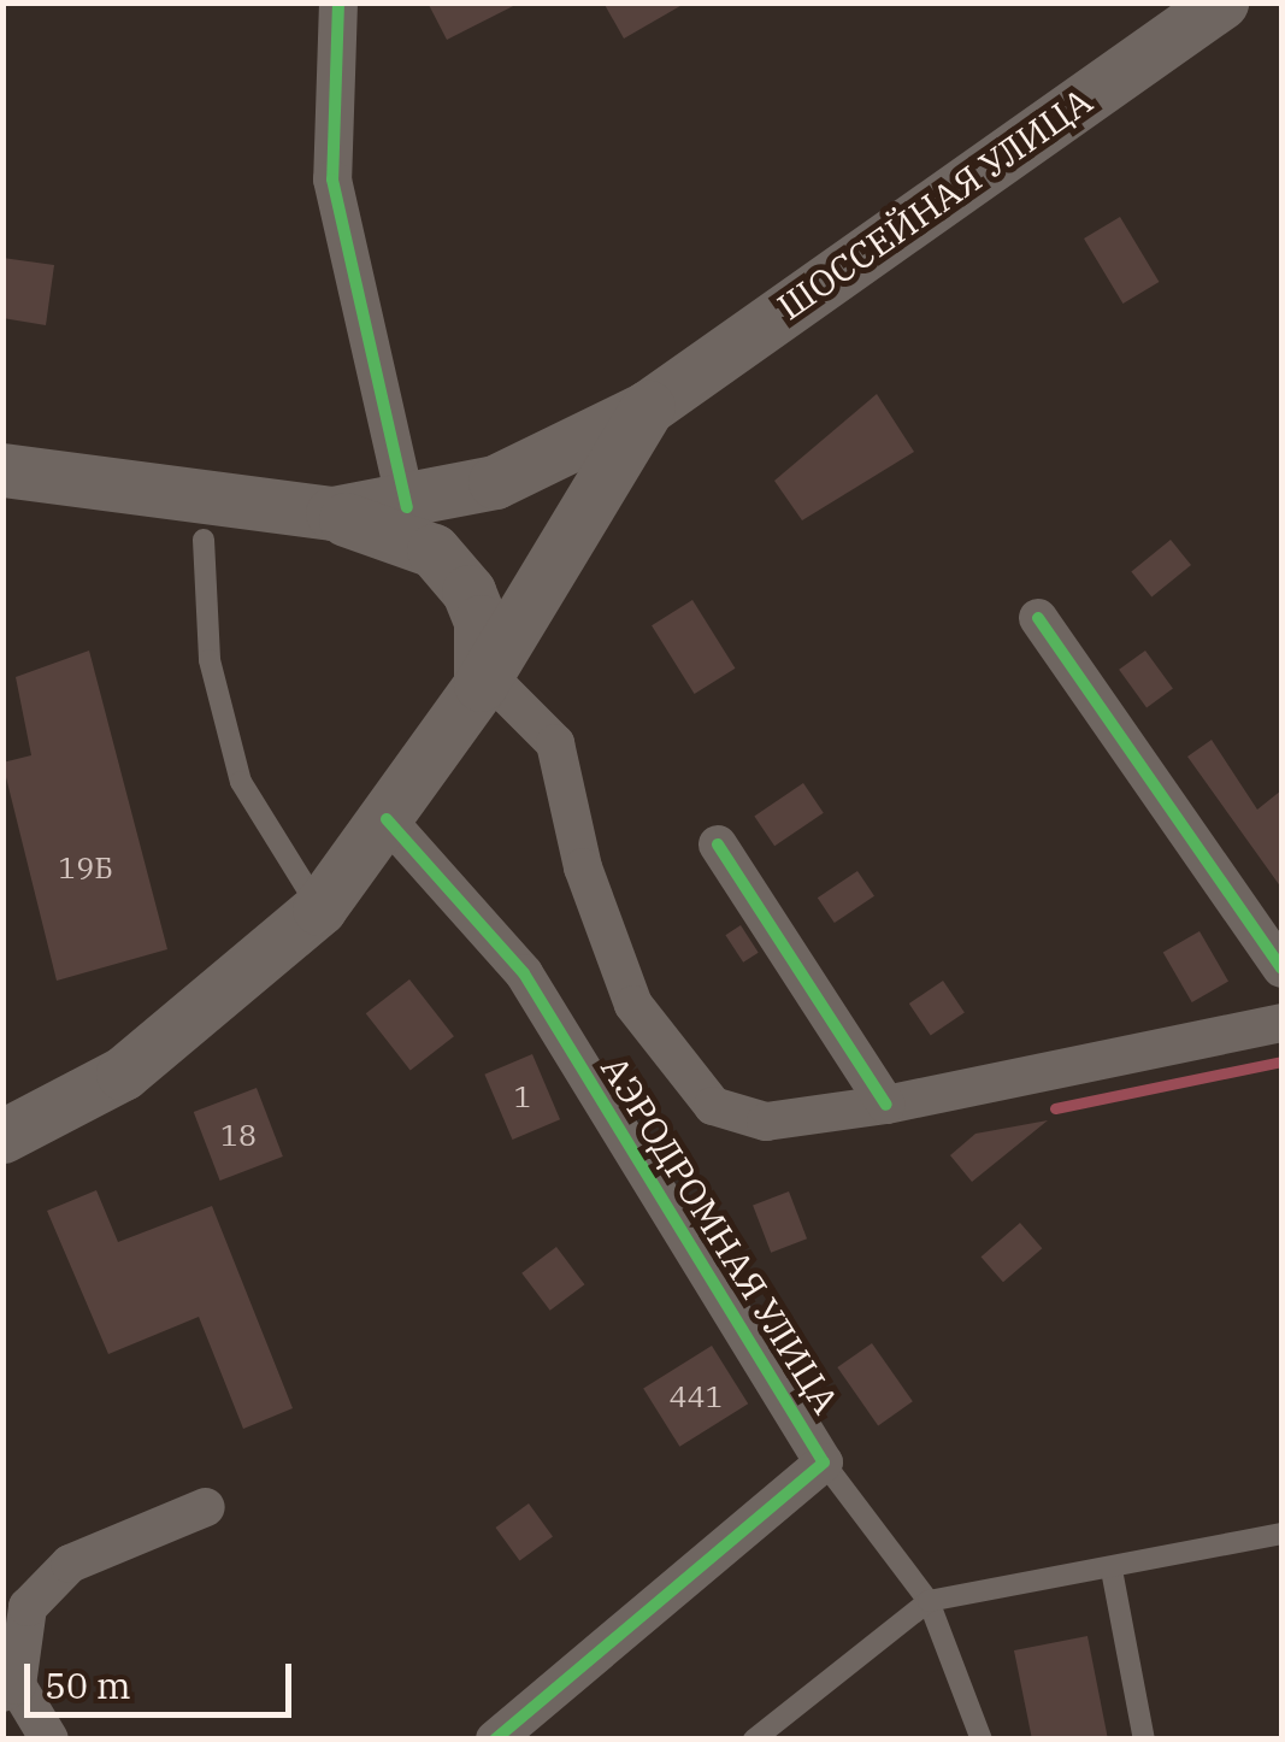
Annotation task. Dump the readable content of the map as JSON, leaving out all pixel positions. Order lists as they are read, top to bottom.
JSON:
{
  "streets": {
    "main road": ["ШОССЕЙНАЯ УЛИЦА"],
    "street": ["АЭРОДРОМНАЯ УЛИЦА"]
  },
  "house_numbers": [
    "19Б",
    "1",
    "18",
    "441"
  ],
  "scale_bar": "50 m"
}
